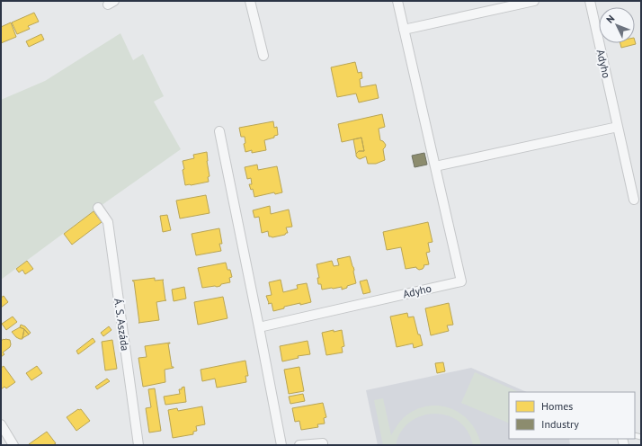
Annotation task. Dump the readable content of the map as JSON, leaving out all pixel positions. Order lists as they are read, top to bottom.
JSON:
{
  "streets": {
    "street": ["Adyho", "Á. S. Aszáda"]
  },
  "legend": ["Homes", "Industry"],
  "north": "top left"
}
